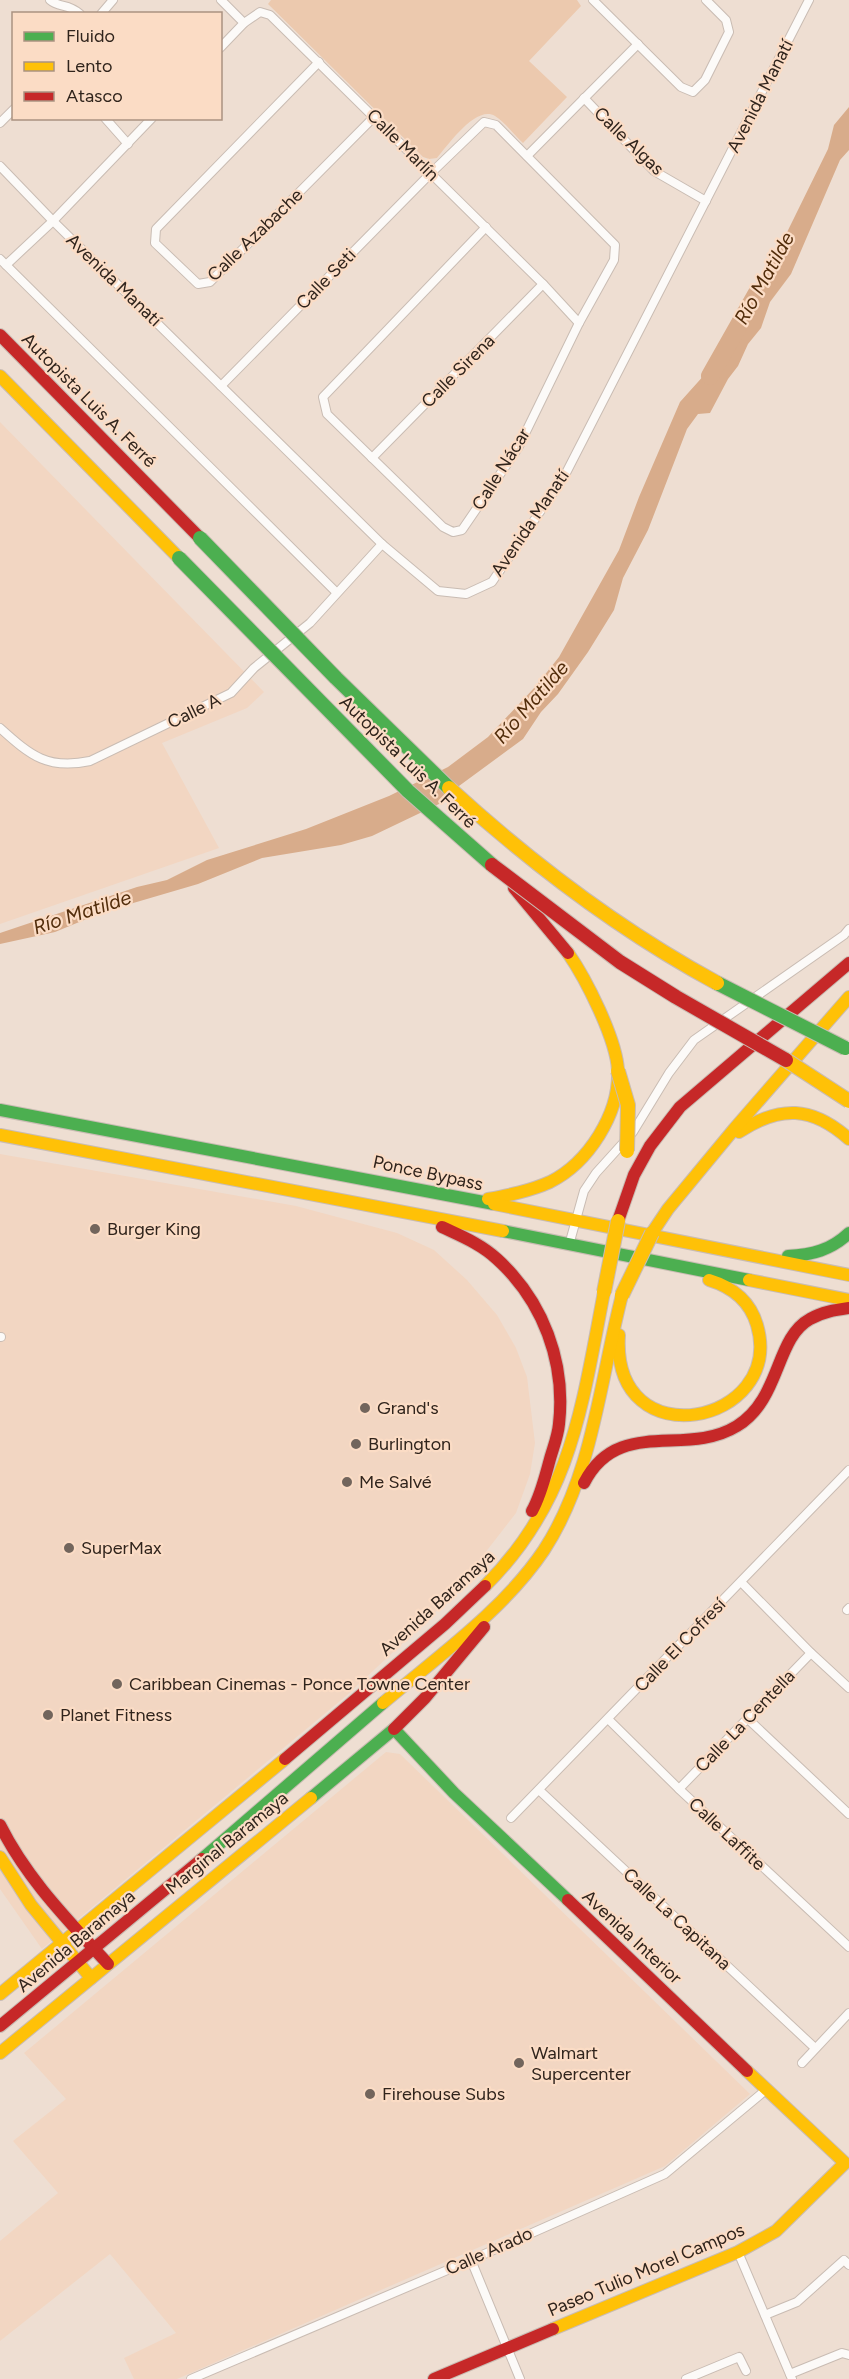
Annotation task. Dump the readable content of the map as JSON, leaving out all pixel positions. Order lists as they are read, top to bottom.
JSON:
{
  "streets": {
    "main road": [
      "Autopista Luis A. Ferré",
      "Ponce Bypass",
      "Avenida Baramaya",
      "Marginal Baramaya",
      "Avenida Interior",
      "Paseo Tulio Morel Campos"
    ],
    "street": [
      "Avenida Manatí",
      "Calle Algas",
      "Calle Marlín",
      "Calle Azabache",
      "Calle Seti",
      "Calle Sirena",
      "Calle Nácar",
      "Calle A",
      "Calle El Cofresí",
      "Calle La Centella",
      "Calle Laffite",
      "Calle La Capitana",
      "Calle Arado"
    ]
  },
  "crossings": [
    ["Avenida Manatí", "Calle Algas"],
    ["Avenida Manatí", "Calle Seti"],
    ["Avenida Manatí", "Calle A"],
    ["Calle Marlín", "Calle Azabache"],
    ["Calle Marlín", "Calle Seti"],
    ["Calle Marlín", "Calle Sirena"],
    ["Calle Marlín", "Calle Nácar"],
    ["Calle Seti", "Calle Nácar"],
    ["Calle Sirena", "Calle Nácar"],
    ["Avenida Baramaya", "Marginal Baramaya"],
    ["Calle El Cofresí", "Calle Laffite"],
    ["Calle El Cofresí", "Calle La Capitana"],
    ["Calle La Centella", "Calle Laffite"],
    ["Marginal Baramaya", "Avenida Interior"],
    ["Avenida Interior", "Calle Arado"],
    ["Avenida Interior", "Paseo Tulio Morel Campos"]
  ],
  "water": ["Río Matilde"],
  "places": [
    "Burger King",
    "Grand's",
    "Burlington",
    "Me Salvé",
    "SuperMax",
    "Caribbean Cinemas - Ponce Towne Center",
    "Planet Fitness",
    "Walmart Supercenter",
    "Firehouse Subs"
  ],
  "legend": ["Fluido", "Lento", "Atasco"]
}
